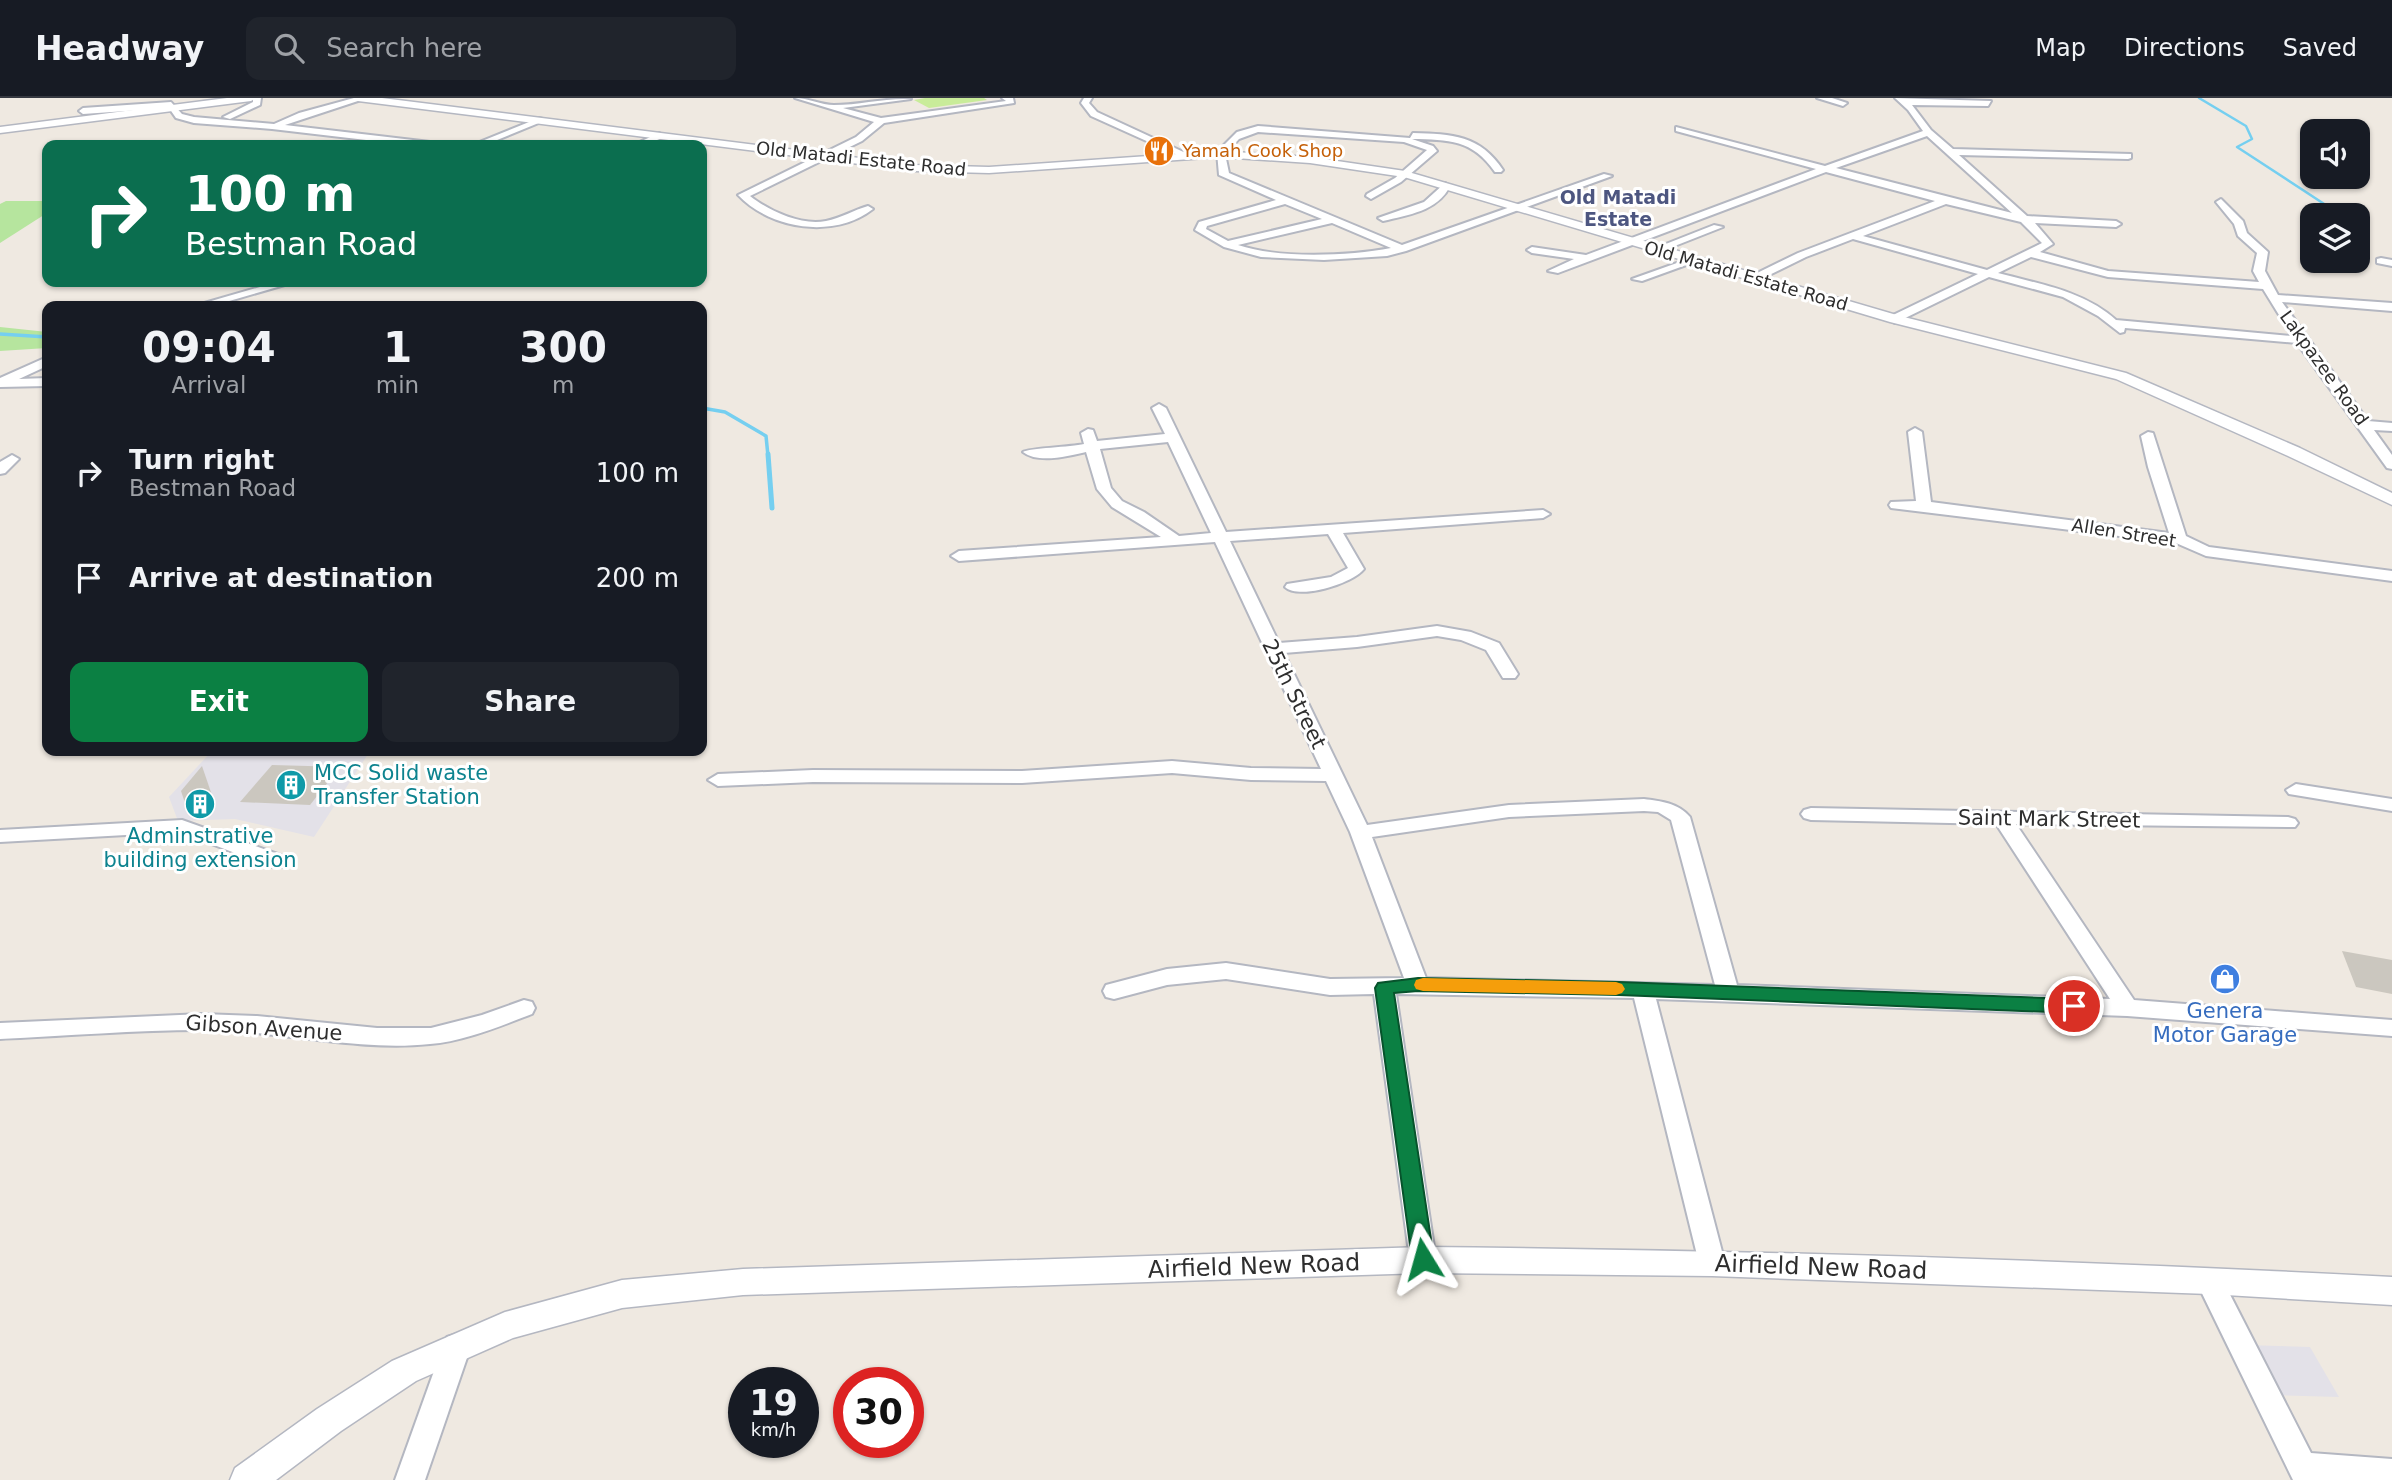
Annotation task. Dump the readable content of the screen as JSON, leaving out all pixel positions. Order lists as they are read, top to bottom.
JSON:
{
  "streets": {
    "street": [
      "Old Matadi Estate Road",
      "Lakpazee Road",
      "Allen Street",
      "25th Street",
      "Saint Mark Street",
      "Gibson Avenue",
      "Airfield New Road"
    ]
  },
  "districts": ["Old Matadi Estate"],
  "places": {
    "restaurant": ["Yamah Cook Shop"],
    "building": ["MCC Solid waste Transfer Station", "Adminstrative building extension"],
    "shop": ["Genera Motor Garage"]
  },
  "page": {
    "header": "Headway",
    "search": "Search here",
    "nav": ["Map", "Directions", "Saved"],
    "turn": ["100 m", "Bestman Road"],
    "eta": [
      "09:04",
      "Arrival",
      "1",
      "min",
      "300",
      "m"
    ],
    "list": [
      {
        "name": "Turn right",
        "note": "Bestman Road",
        "value": "100 m"
      },
      {
        "name": "Arrive at destination",
        "value": "200 m"
      }
    ],
    "buttons": ["Exit", "Share"],
    "speed": "19 km/h",
    "limit": "30"
  }
}
